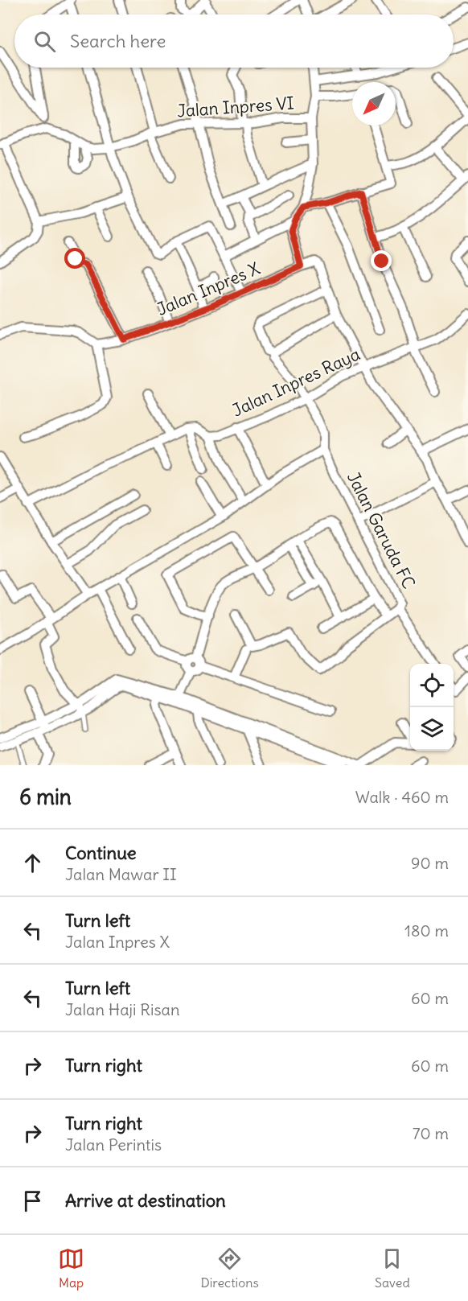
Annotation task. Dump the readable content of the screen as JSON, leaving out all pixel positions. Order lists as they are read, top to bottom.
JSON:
{
  "streets": {
    "street": [
      "Jalan Inpres VI",
      "Jalan Inpres X",
      "Jalan Inpres Raya",
      "Jalan Garuda FC"
    ]
  },
  "crossings": [
    ["Jalan Inpres Raya", "Jalan Garuda FC"]
  ],
  "north": "bottom left",
  "page": {
    "search": "Search here",
    "heading": ["6 min", "Walk · 460 m"],
    "list": [
      ["Continue", "Jalan Mawar II", "90 m"],
      ["Turn left", "Jalan Inpres X", "180 m"],
      ["Turn left", "Jalan Haji Risan", "60 m"],
      ["Turn right", "60 m"],
      ["Turn right", "Jalan Perintis", "70 m"],
      "Arrive at destination"
    ],
    "nav": ["Map", "Directions", "Saved"]
  }
}
